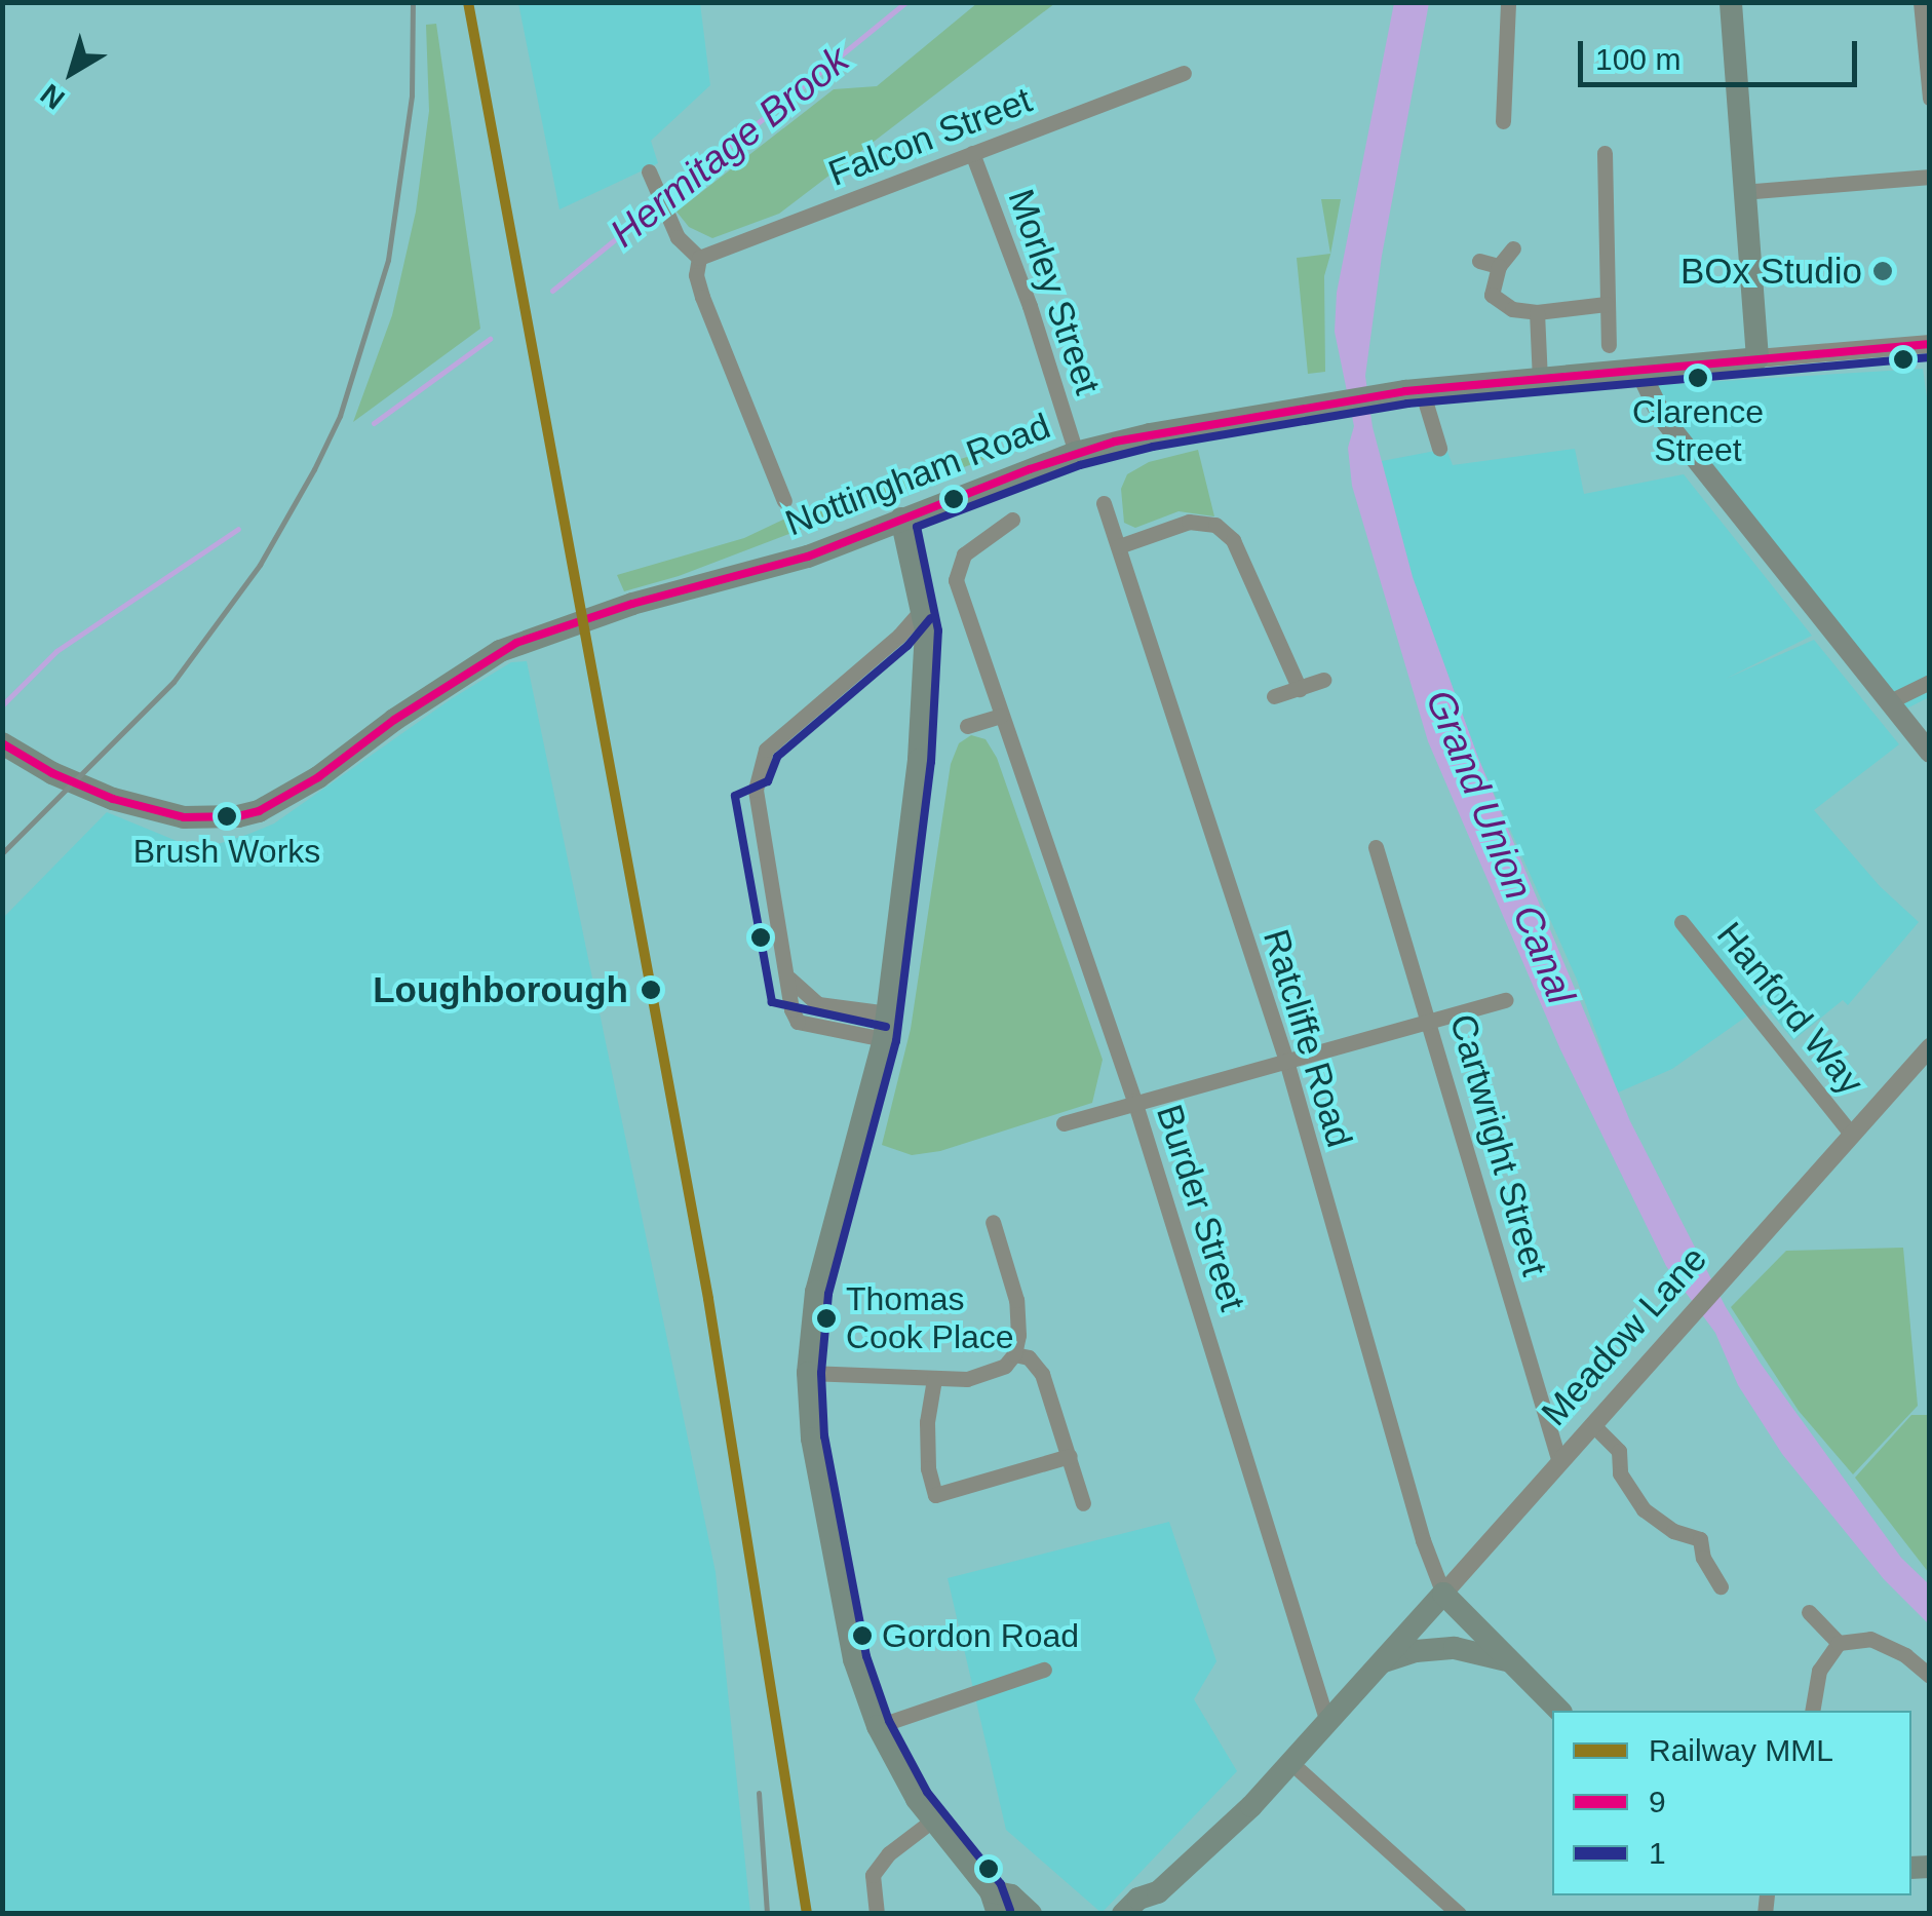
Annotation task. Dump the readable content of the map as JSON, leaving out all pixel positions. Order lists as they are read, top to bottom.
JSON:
{
  "streets": {
    "main road": ["Nottingham Road", "Meadow Lane"],
    "street": [
      "Falcon Street",
      "Morley Street",
      "Hanford Way",
      "Ratcliffe Road",
      "Cartwright Street",
      "Burder Street"
    ]
  },
  "crossings": [
    ["Falcon Street", "Morley Street"],
    ["Morley Street", "Nottingham Road"],
    ["Hanford Way", "Meadow Lane"],
    ["Ratcliffe Road", "Meadow Lane"],
    ["Cartwright Street", "Meadow Lane"],
    ["Burder Street", "Meadow Lane"]
  ],
  "water": ["Hermitage Brook", "Grand Union Canal"],
  "places": [
    "BOx Studio",
    "Clarence Street",
    "Brush Works",
    "Loughborough",
    "Thomas Cook Place",
    "Gordon Road"
  ],
  "lines": ["rail line MML", "transit line 9", "transit line 1"],
  "legend": ["Railway MML", "9", "1"],
  "scale_bar": "100 m",
  "north": "bottom left"
}
